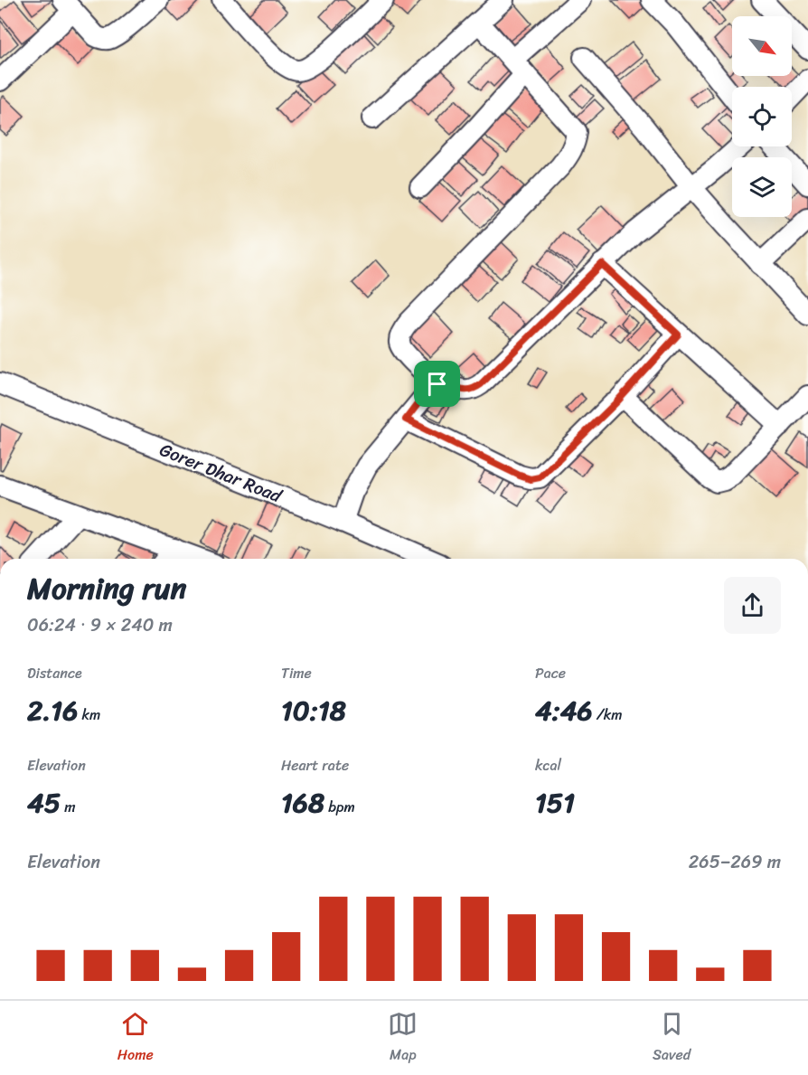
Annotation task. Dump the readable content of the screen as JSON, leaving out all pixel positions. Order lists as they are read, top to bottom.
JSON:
{
  "streets": {
    "street": ["Gorer Dhar Road"]
  },
  "north": "bottom right",
  "page": {
    "heading": ["Morning run", "06:24 · 9 × 240 m"],
    "stats": [
      ["Distance", "2.16 km"],
      ["Time", "10:18"],
      ["Pace", "4:46 /km"],
      ["Elevation", "45 m"],
      ["Heart rate", "168 bpm"],
      ["kcal", "151"]
    ],
    "chart": ["Elevation", "265–269 m"],
    "tabs": ["Home", "Map", "Saved"]
  }
}
